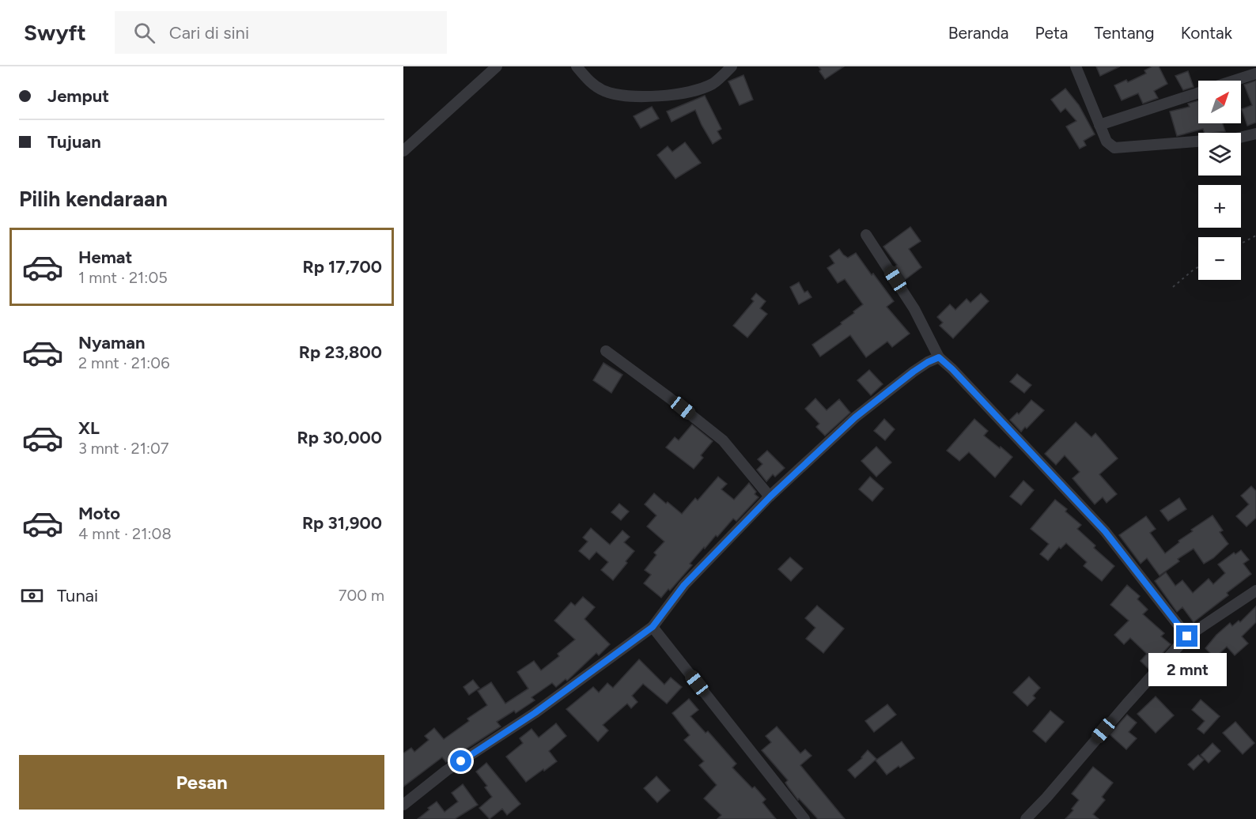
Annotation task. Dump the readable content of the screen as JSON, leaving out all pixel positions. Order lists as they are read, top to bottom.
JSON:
{
  "north": "top right",
  "page": {
    "header": "Swyft",
    "search": "Cari di sini",
    "nav": [
      "Beranda",
      "Peta",
      "Tentang",
      "Kontak"
    ],
    "banner": ["Jemput", "Tujuan"],
    "map_buttons": ["+", "−"],
    "heading": "Pilih kendaraan",
    "list": [
      {
        "name": "Hemat",
        "note": "1 mnt · 21:05",
        "value": "Rp 17,700"
      },
      {
        "name": "Nyaman",
        "note": "2 mnt · 21:06",
        "value": "Rp 23,800"
      },
      {
        "name": "XL",
        "note": "3 mnt · 21:07",
        "value": "Rp 30,000"
      },
      {
        "name": "Moto",
        "note": "4 mnt · 21:08",
        "value": "Rp 31,900"
      }
    ],
    "pay": ["Tunai", "700 m"],
    "bubble": "2 mnt",
    "buttons": "Pesan"
  }
}
